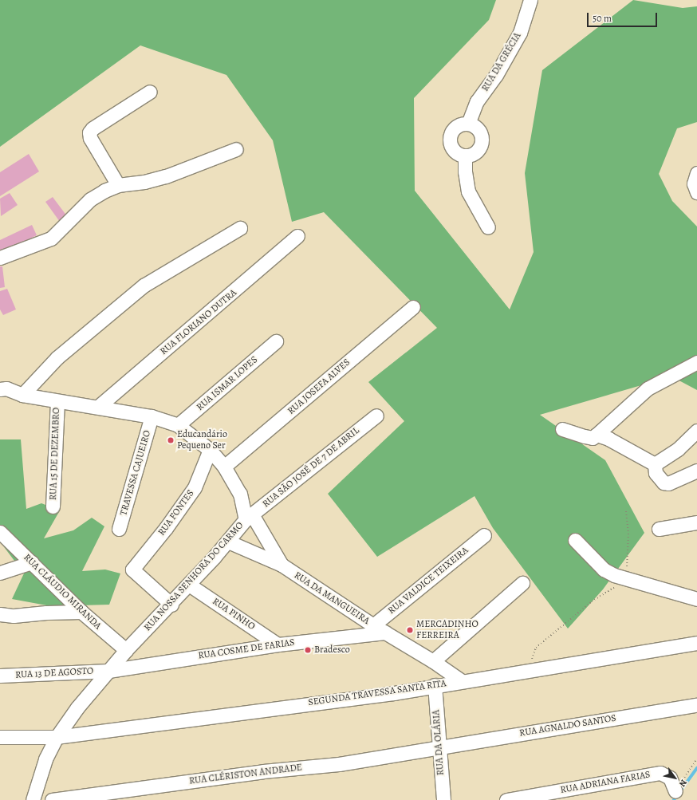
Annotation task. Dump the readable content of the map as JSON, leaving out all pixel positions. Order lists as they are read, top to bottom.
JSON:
{
  "streets": {
    "street": [
      "RUA DA GRÉCIA",
      "RUA FLORIANO DUTRA",
      "RUA ISMAR LOPES",
      "RUA JOSEFA ALVES",
      "RUA 15 DE DEZEMBRO",
      "RUA SÃO JOSÉ DE 7 DE ABRIL",
      "TRAVESSA CAJUEIRO",
      "RUA FONTES",
      "RUA NOSSA SENHORA DO CARMO",
      "RUA VALDICE TEIXEIRA",
      "RUA CLÁUDIO MIRANDA",
      "RUA DA MANGUEIRA",
      "RUA PINHO",
      "RUA COSME DE FARIAS",
      "RUA 13 DE AGOSTO",
      "SEGUNDA TRAVESSA SANTA RITA",
      "RUA AGNALDO SANTOS",
      "RUA DA OLÁRIA",
      "RUA CLÉRISTON ANDRADE",
      "RUA ADRIANA FARIAS"
    ]
  },
  "crossings": [
    ["RUA FLORIANO DUTRA", "RUA NOSSA SENHORA DO CARMO"],
    ["RUA ISMAR LOPES", "RUA NOSSA SENHORA DO CARMO"],
    ["RUA JOSEFA ALVES", "RUA NOSSA SENHORA DO CARMO"],
    ["RUA 15 DE DEZEMBRO", "RUA NOSSA SENHORA DO CARMO"],
    ["RUA SÃO JOSÉ DE 7 DE ABRIL", "RUA NOSSA SENHORA DO CARMO"],
    ["TRAVESSA CAJUEIRO", "RUA NOSSA SENHORA DO CARMO"],
    ["RUA FONTES", "RUA NOSSA SENHORA DO CARMO"],
    ["RUA NOSSA SENHORA DO CARMO", "RUA CLÁUDIO MIRANDA"],
    ["RUA NOSSA SENHORA DO CARMO", "RUA DA MANGUEIRA"],
    ["RUA NOSSA SENHORA DO CARMO", "RUA PINHO"],
    ["RUA NOSSA SENHORA DO CARMO", "RUA COSME DE FARIAS"],
    ["RUA NOSSA SENHORA DO CARMO", "RUA 13 DE AGOSTO"],
    ["RUA NOSSA SENHORA DO CARMO", "SEGUNDA TRAVESSA SANTA RITA"],
    ["RUA VALDICE TEIXEIRA", "RUA DA MANGUEIRA"],
    ["RUA DA MANGUEIRA", "RUA COSME DE FARIAS"],
    ["RUA DA MANGUEIRA", "SEGUNDA TRAVESSA SANTA RITA"],
    ["RUA PINHO", "RUA COSME DE FARIAS"],
    ["RUA COSME DE FARIAS", "RUA 13 DE AGOSTO"],
    ["SEGUNDA TRAVESSA SANTA RITA", "RUA DA OLÁRIA"],
    ["RUA AGNALDO SANTOS", "RUA DA OLÁRIA"],
    ["RUA AGNALDO SANTOS", "RUA CLÉRISTON ANDRADE"],
    ["RUA DA OLÁRIA", "RUA CLÉRISTON ANDRADE"]
  ],
  "places": ["Educandário Pequeno Ser", "MERCADINHO FERREIRA", "Bradesco"],
  "scale_bar": "50 m",
  "north": "bottom right"
}
